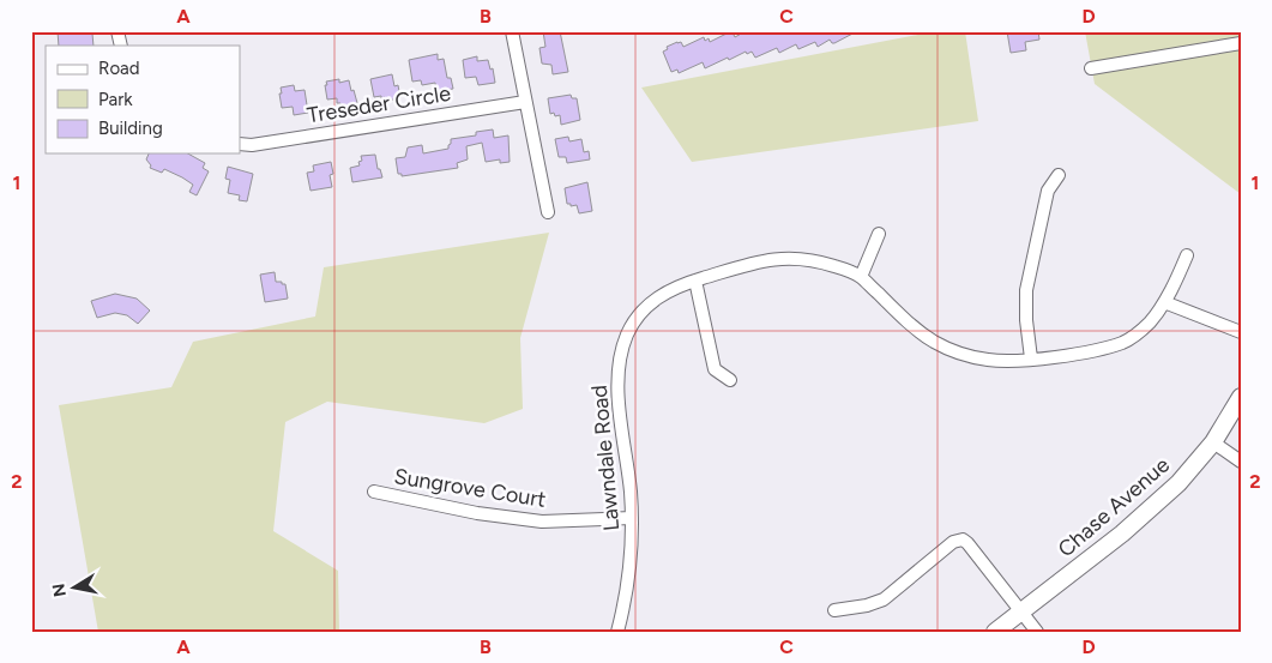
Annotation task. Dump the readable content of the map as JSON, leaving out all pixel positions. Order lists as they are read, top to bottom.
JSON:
{
  "streets": {
    "main road": ["Chase Avenue"],
    "street": ["Treseder Circle", "Lawndale Road", "Sungrove Court"]
  },
  "crossings": [
    ["Lawndale Road", "Sungrove Court"]
  ],
  "legend": ["Road", "Park", "Building"],
  "north": "left",
  "grid": {
    "columns": [
      "A",
      "B",
      "C",
      "D"
    ],
    "rows": ["1", "2"]
  }
}
